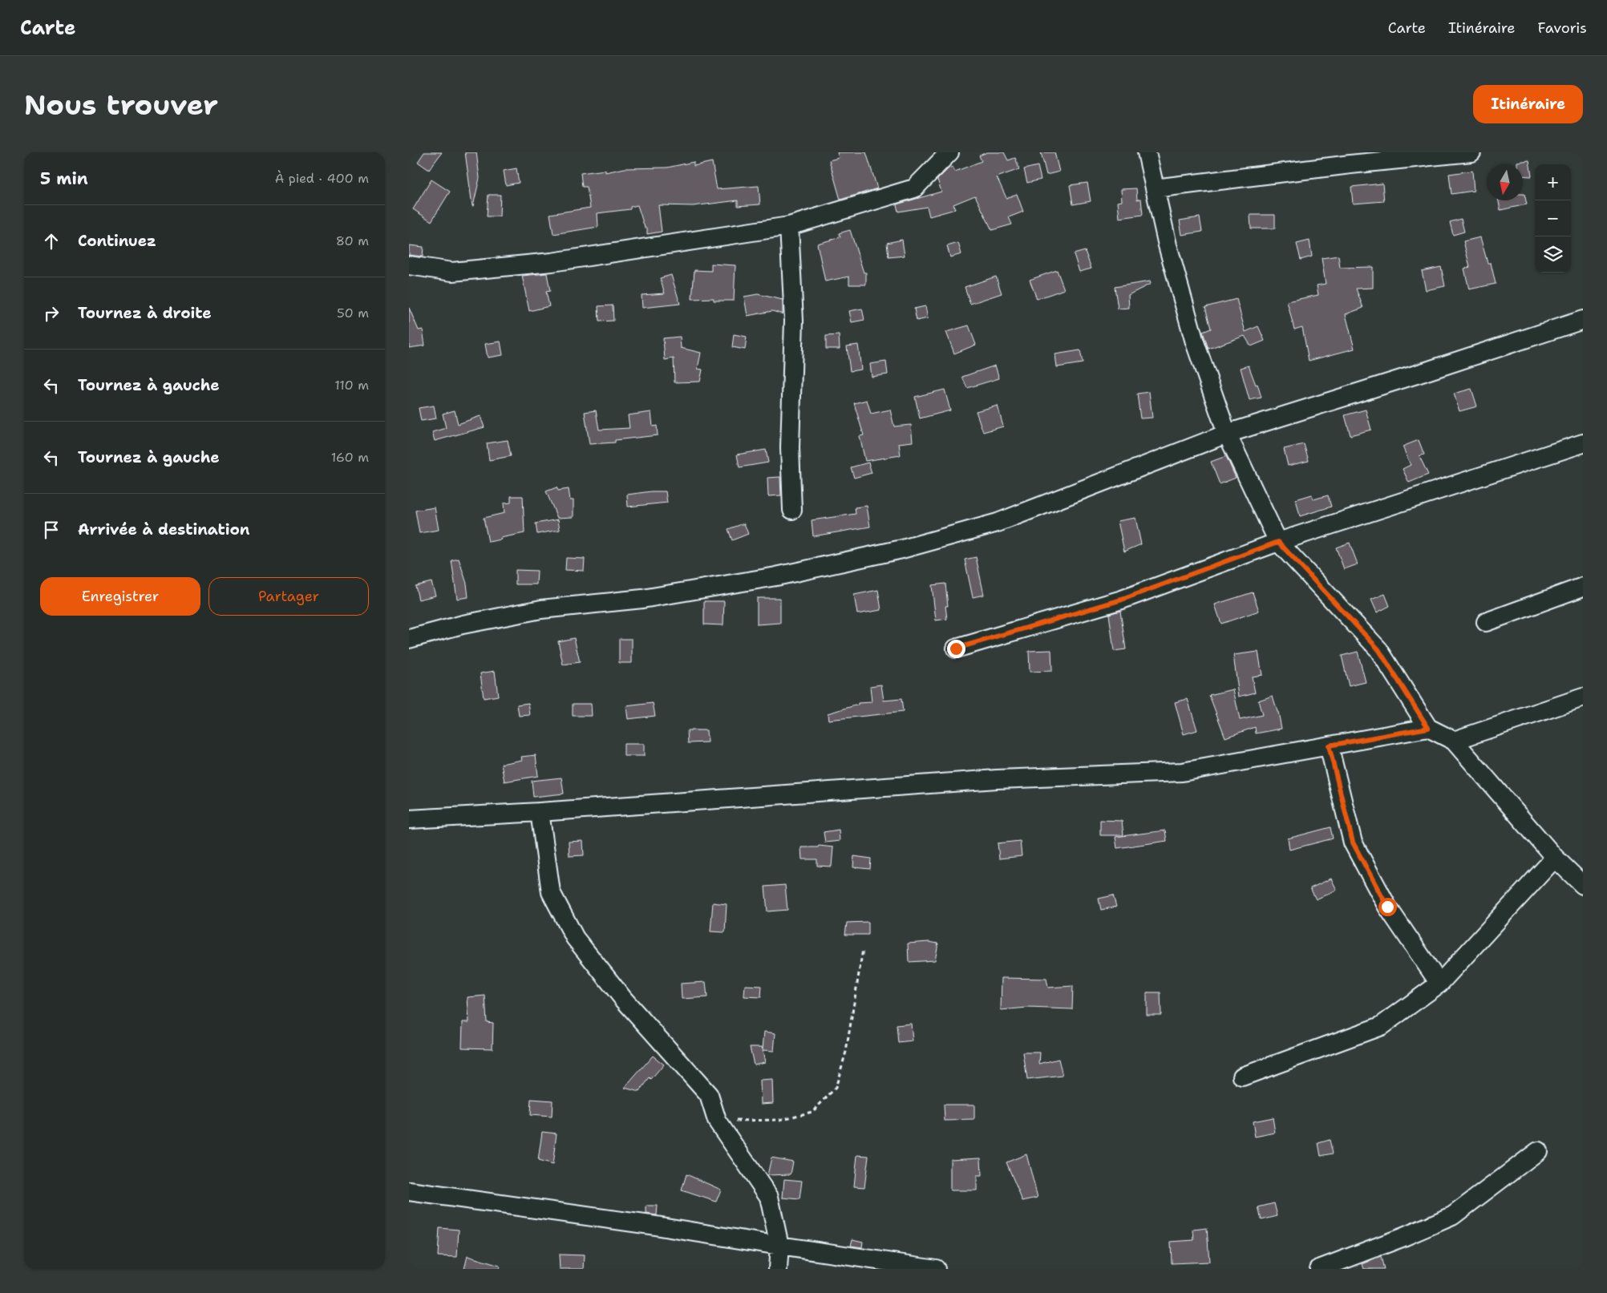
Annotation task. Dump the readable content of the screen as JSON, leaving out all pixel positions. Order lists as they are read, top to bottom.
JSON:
{
  "north": "bottom",
  "page": {
    "header": "Carte",
    "nav": ["Carte", "Itinéraire", "Favoris"],
    "buttons": [
      "Itinéraire",
      ["Enregistrer", "Partager"]
    ],
    "title": "Nous trouver",
    "heading": ["5 min", "À pied · 400 m"],
    "map_buttons": ["+", "−"],
    "list": [
      ["Continuez", "80 m"],
      ["Tournez à droite", "50 m"],
      ["Tournez à gauche", "110 m"],
      ["Tournez à gauche", "160 m"],
      "Arrivée à destination"
    ]
  }
}
